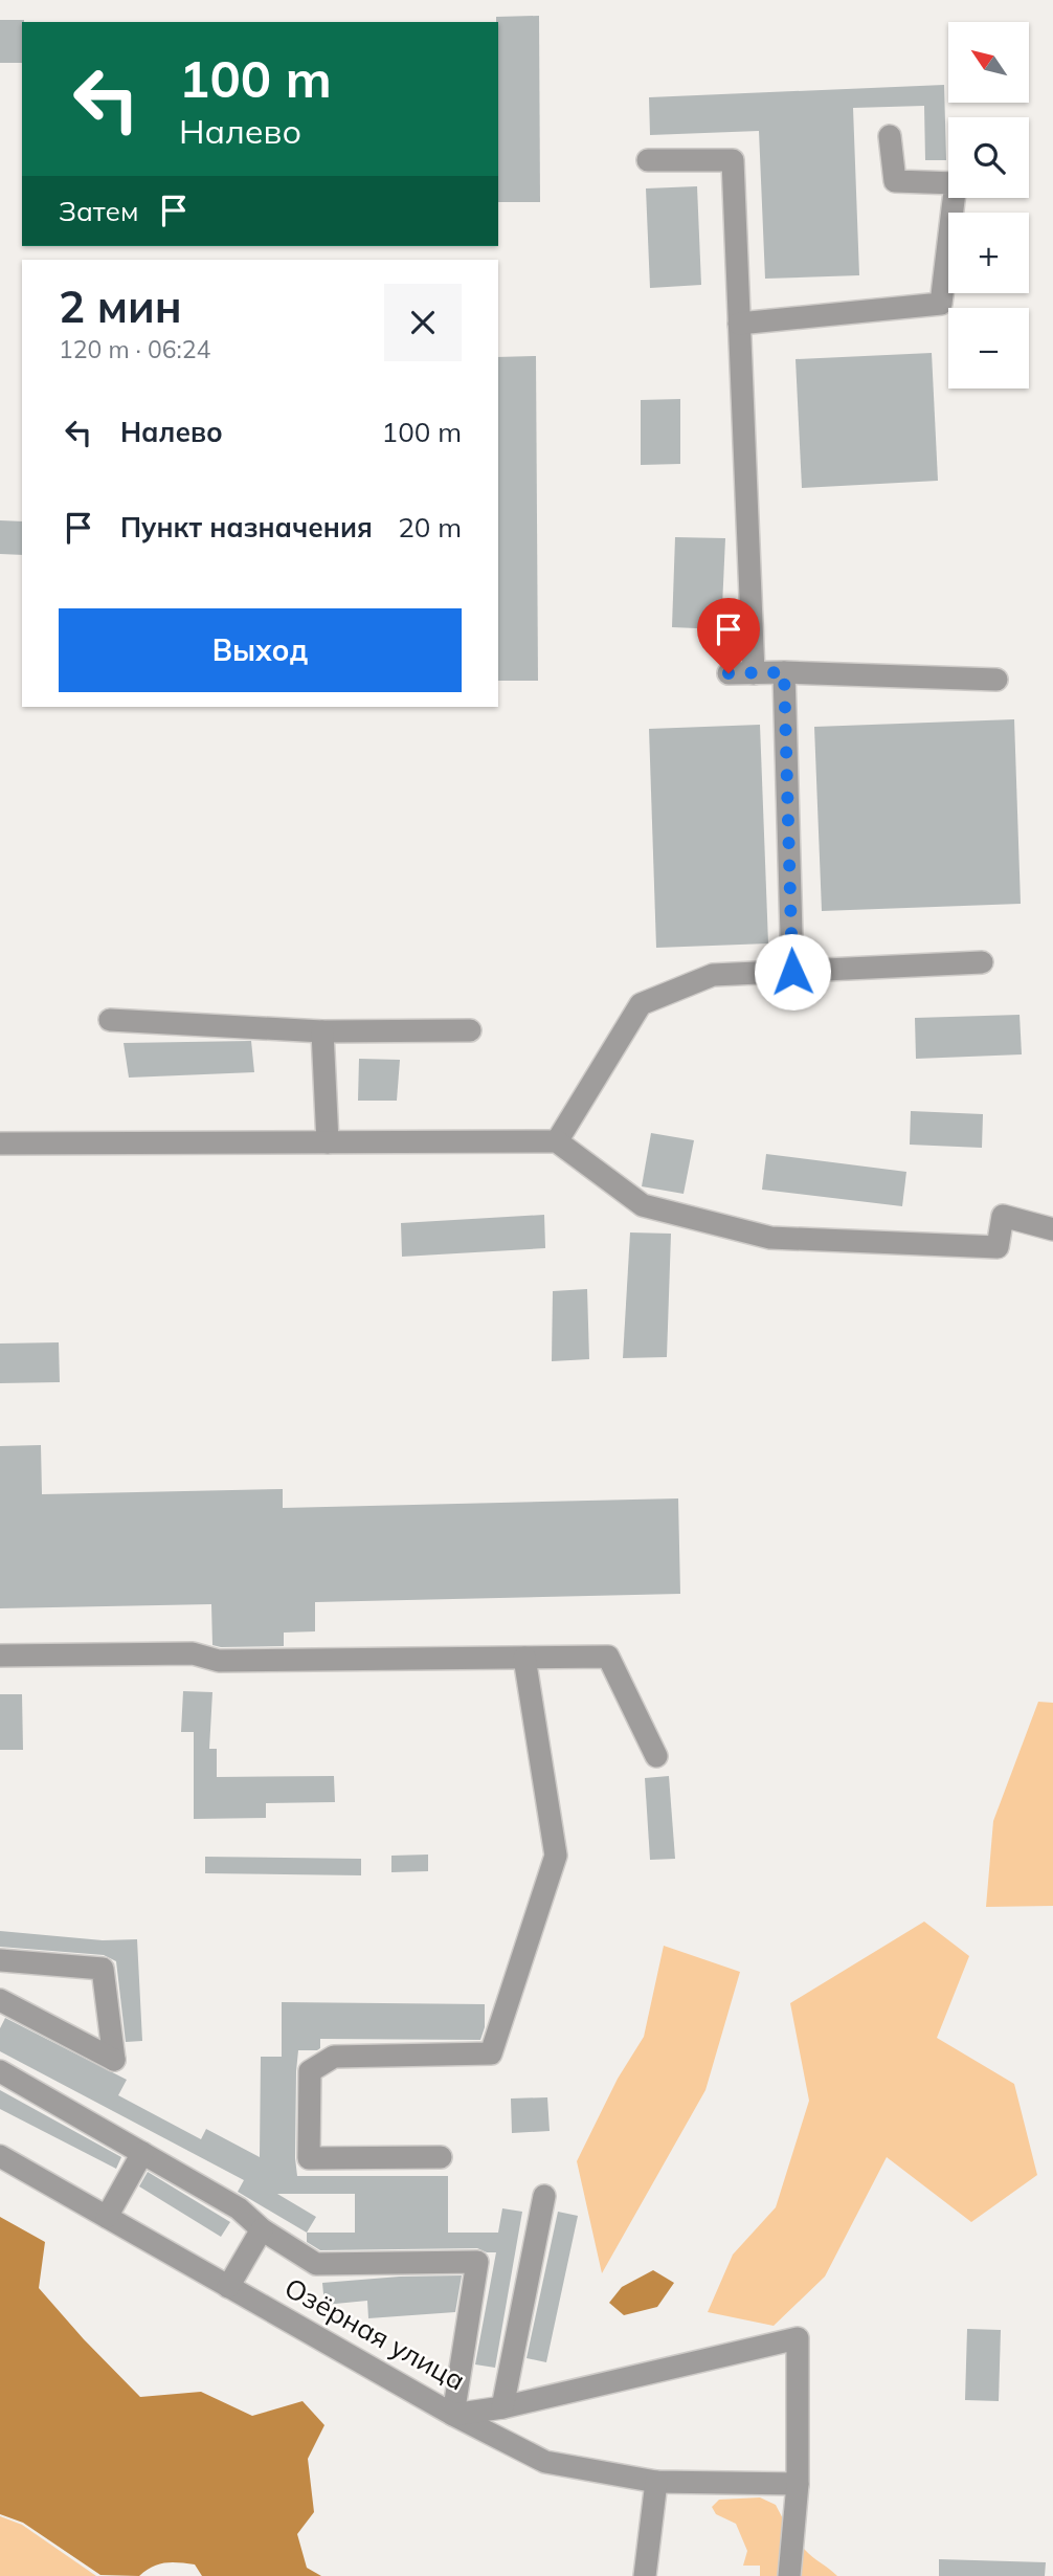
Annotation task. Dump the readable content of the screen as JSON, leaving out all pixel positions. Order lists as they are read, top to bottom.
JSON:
{
  "streets": {
    "street": ["Озёрная улица"]
  },
  "north": "top left",
  "page": {
    "map_buttons": ["+", "−"],
    "turn": ["100 m", "Налево"],
    "then": "Затем",
    "heading": ["2 мин", "120 m · 06:24"],
    "list": [
      {
        "name": "Налево",
        "value": "100 m"
      },
      {
        "name": "Пункт назначения",
        "value": "20 m"
      }
    ],
    "buttons": "Выход"
  }
}
